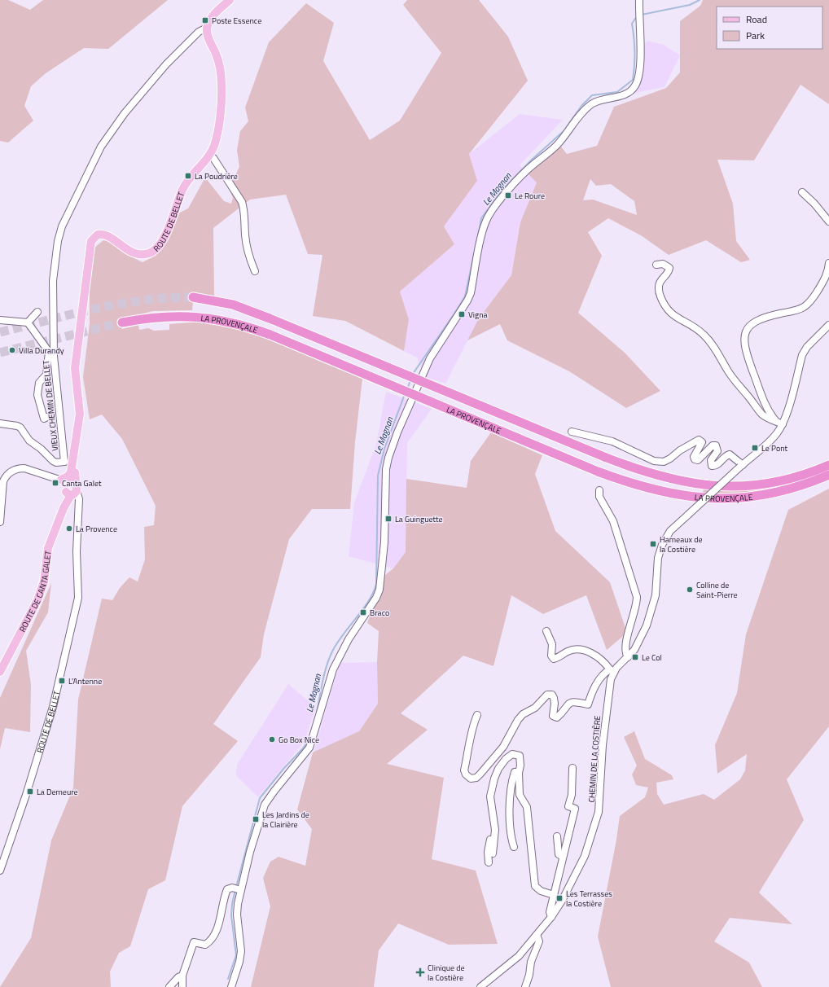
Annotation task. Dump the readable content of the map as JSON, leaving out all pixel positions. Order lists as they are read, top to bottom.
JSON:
{
  "streets": {
    "highway": ["LA PROVENÇALE"],
    "main road": ["ROUTE DE BELLET", "ROUTE DE CANTA GALET"],
    "street": ["VIEUX CHEMIN DE BELLET", "CHEMIN DE LA COSTIÈRE"]
  },
  "crossings": [
    ["ROUTE DE BELLET", "VIEUX CHEMIN DE BELLET"],
    ["ROUTE DE BELLET", "ROUTE DE CANTA GALET"]
  ],
  "water": ["Le Magnan"],
  "places": {
    "transit": [
      "Poste Essence",
      "La Poudrière",
      "Le Roure",
      "Vigna",
      "Le Pont",
      "Canta Galet",
      "La Guinguette",
      "Hameaux de la Costière",
      "Braco",
      "Le Col",
      "L'Antenne",
      "La Demeure",
      "Les Jardins de la Clairière",
      "Les Terrasses la Costière"
    ],
    "other": [
      "Villa Durandy",
      "La Provence",
      "Colline de Saint-Pierre",
      "Go Box Nice"
    ],
    "health": ["Clinique de la Costière"]
  },
  "legend": ["Road", "Park"]
}
